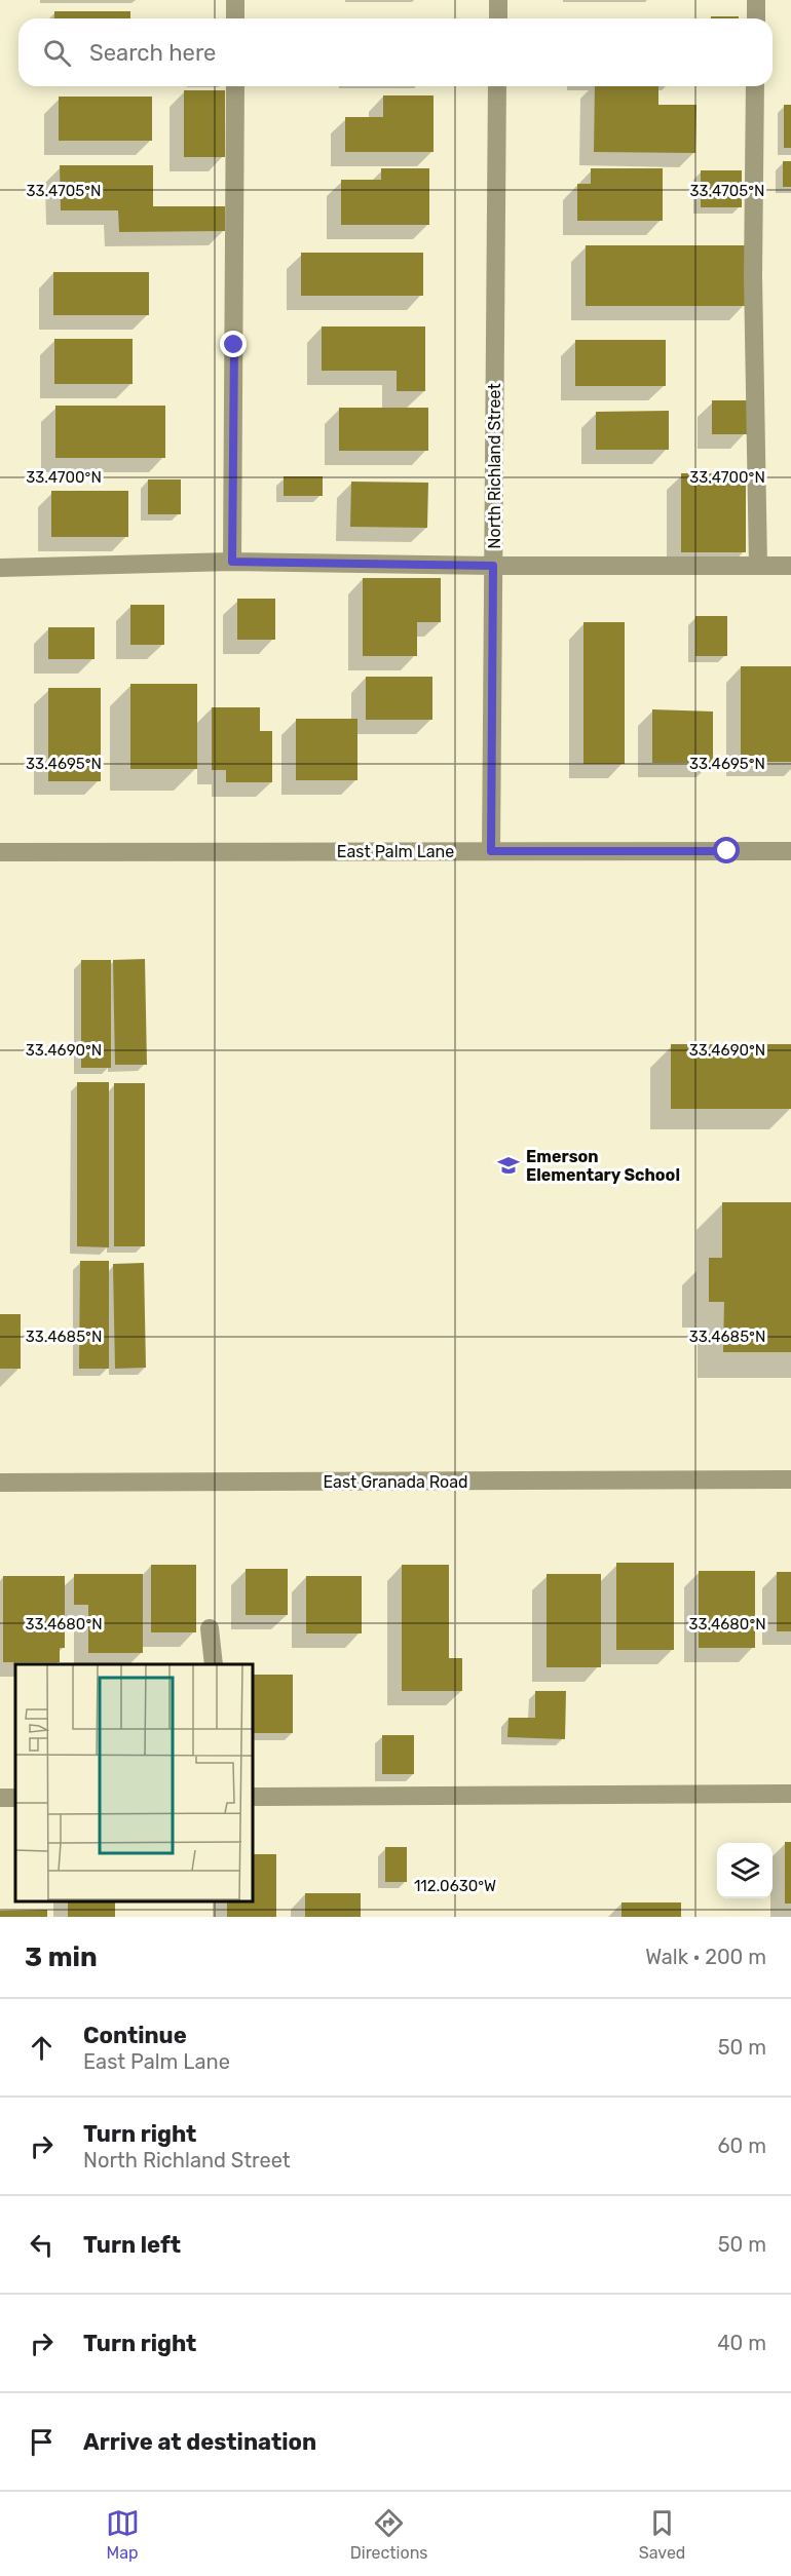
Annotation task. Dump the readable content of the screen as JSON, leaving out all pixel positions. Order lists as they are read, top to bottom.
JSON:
{
  "streets": {
    "street": ["North Richland Street", "East Palm Lane", "East Granada Road"]
  },
  "crossings": [
    ["North Richland Street", "East Palm Lane"]
  ],
  "places": {
    "school or university": ["Emerson Elementary School"]
  },
  "page": {
    "search": "Search here",
    "heading": ["3 min", "Walk · 200 m"],
    "list": [
      ["Continue", "East Palm Lane", "50 m"],
      ["Turn right", "North Richland Street", "60 m"],
      ["Turn left", "50 m"],
      ["Turn right", "40 m"],
      "Arrive at destination"
    ],
    "nav": ["Map", "Directions", "Saved"]
  },
  "coordinates": [
    "33.4705°N",
    "33.4700°N",
    "33.4695°N",
    "33.4690°N",
    "33.4685°N",
    "33.4680°N",
    "112.0630°W"
  ]
}
